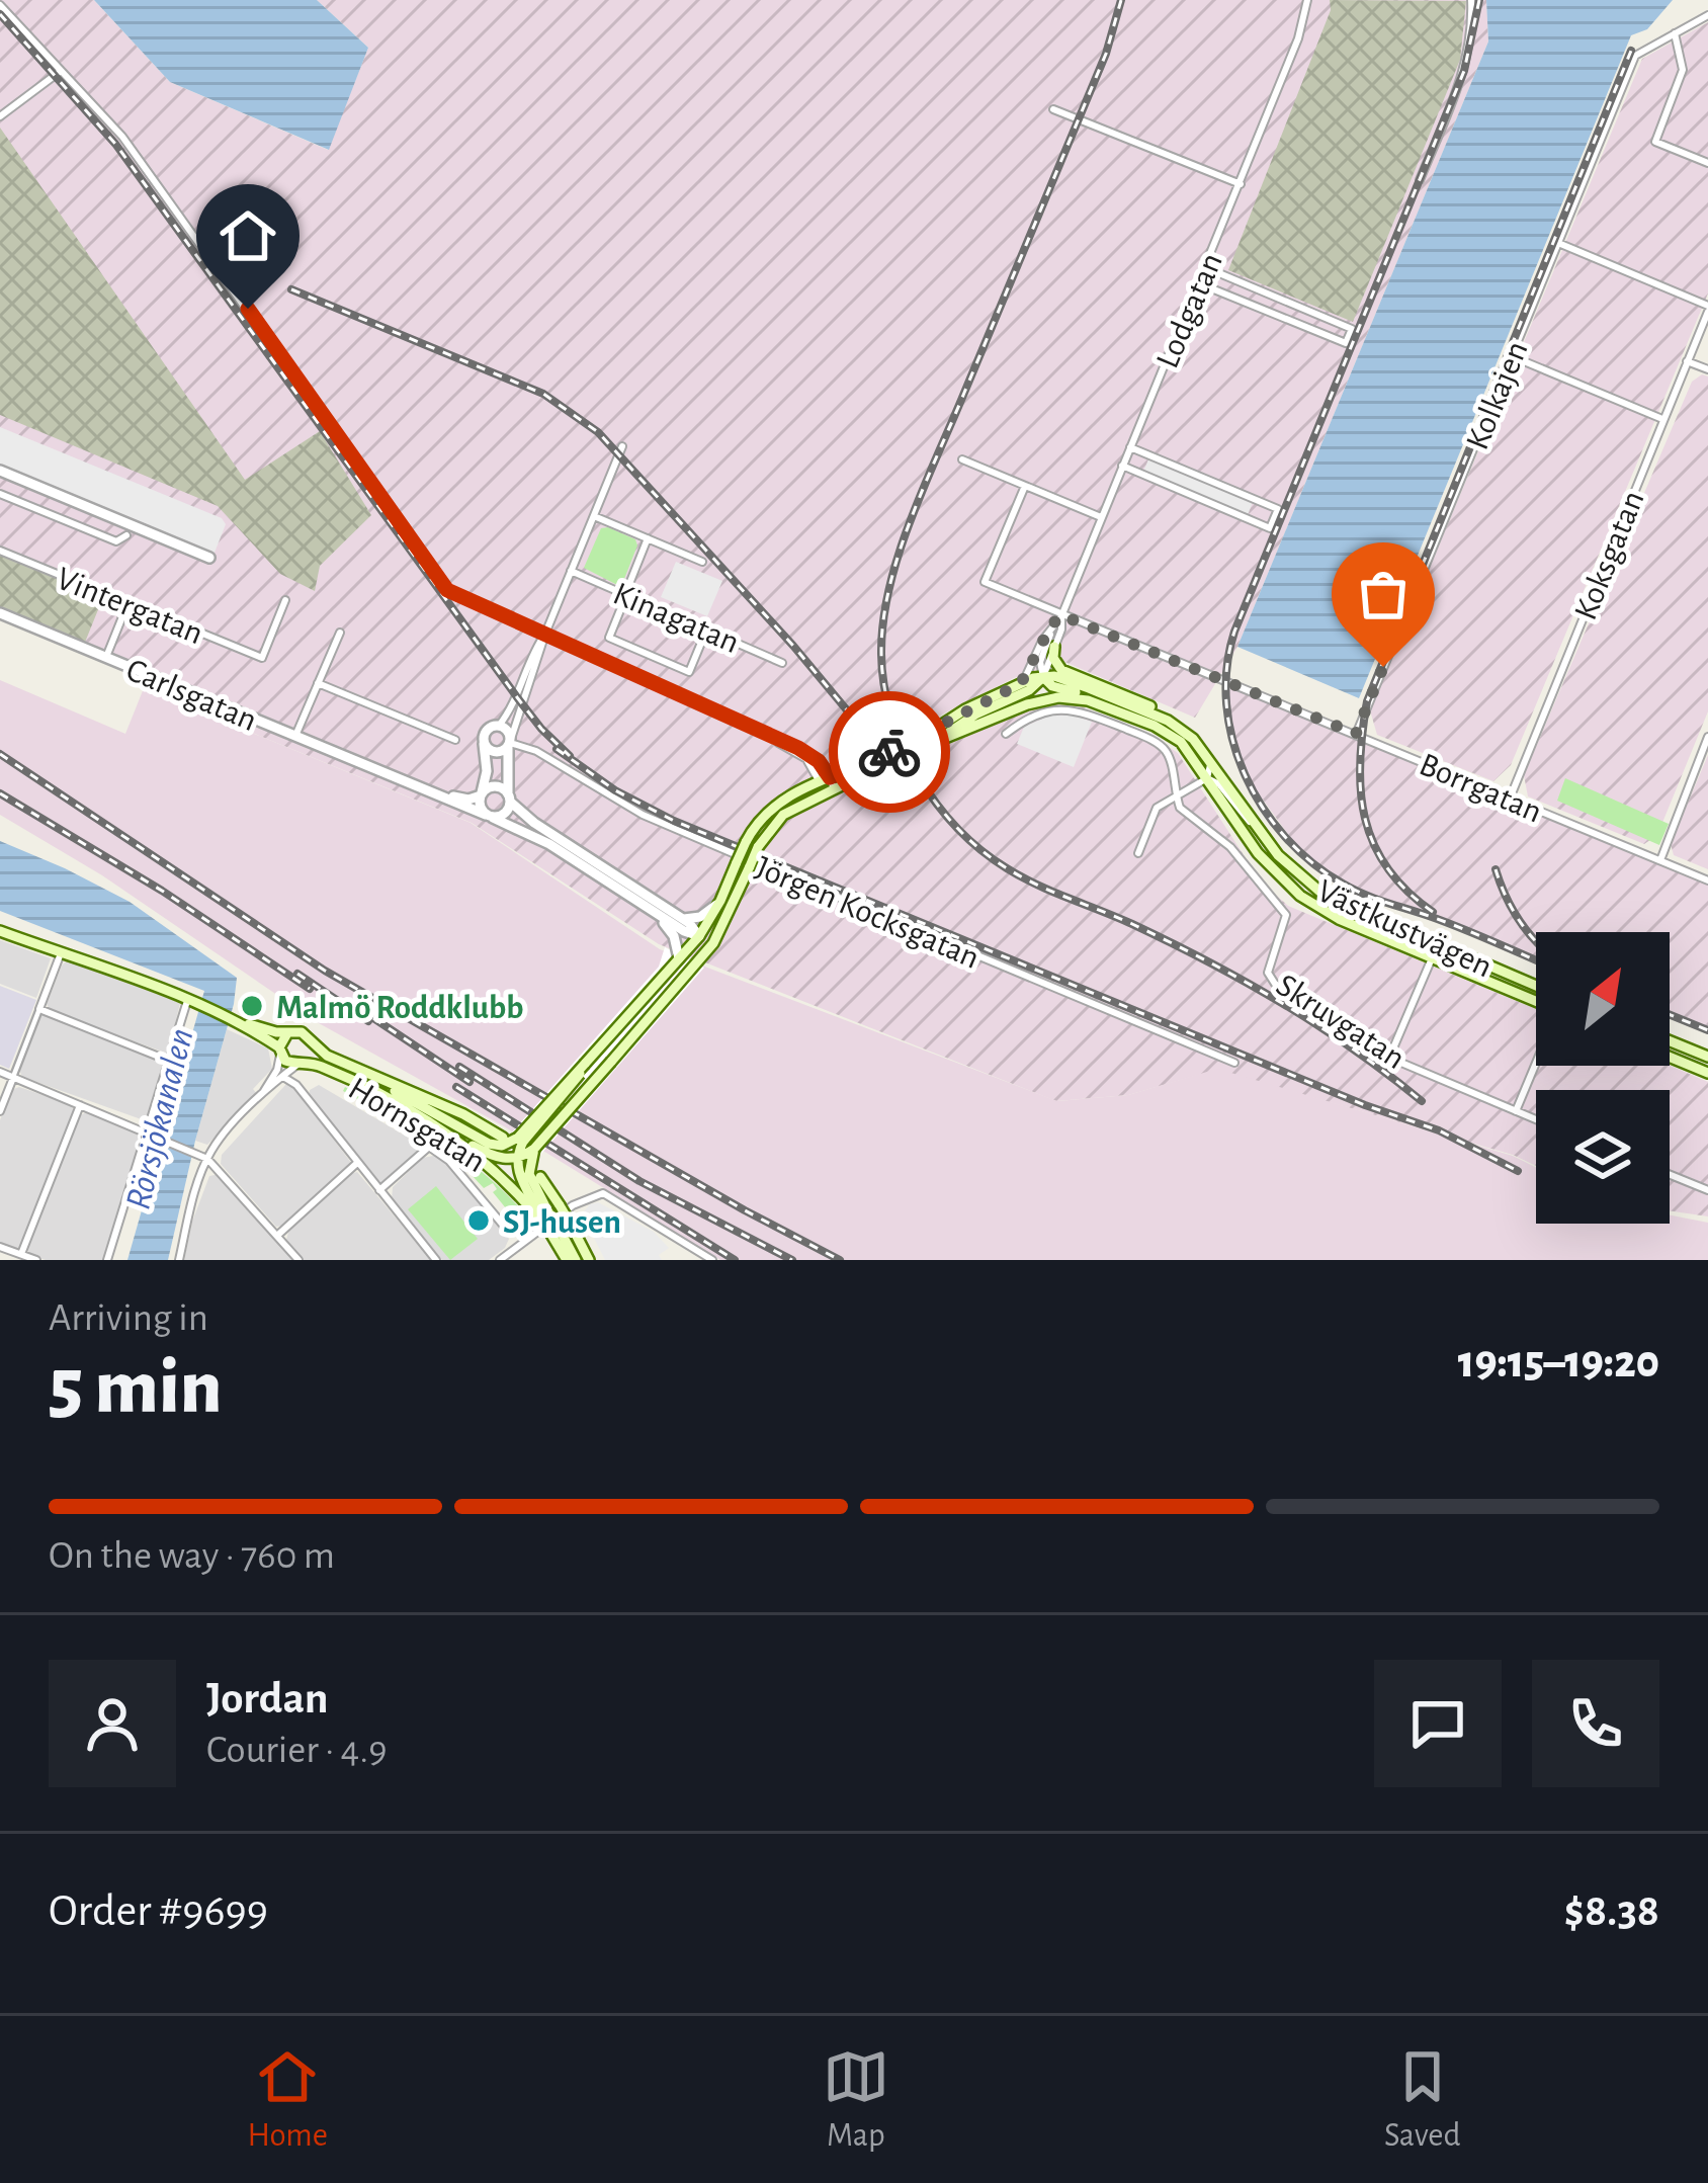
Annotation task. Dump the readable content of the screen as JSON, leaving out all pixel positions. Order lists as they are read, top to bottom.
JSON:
{
  "streets": {
    "main road": ["Västkustvägen", "Hornsgatan"],
    "street": [
      "Lodgatan",
      "Kolkajen",
      "Koksgatan",
      "Vintergatan",
      "Kinagatan",
      "Carlsgatan",
      "Borrgatan",
      "Jörgen Kocksgatan",
      "Skruvgatan"
    ]
  },
  "crossings": [
    ["Lodgatan", "Borrgatan"],
    ["Lodgatan", "Västkustvägen"],
    ["Kolkajen", "Borrgatan"],
    ["Koksgatan", "Borrgatan"],
    ["Carlsgatan", "Västkustvägen"]
  ],
  "water": ["Rörsjökanalen"],
  "places": ["Malmö Roddklubb", "SJ-husen"],
  "north": "top right",
  "page": {
    "heading": ["5 min", "Arriving in", "19:15–19:20"],
    "panel": [
      "Jordan",
      "Courier · 4.9",
      "Order #9699",
      "$8.38"
    ],
    "bar": "On the way · 760 m",
    "tabs": ["Home", "Map", "Saved"]
  }
}
